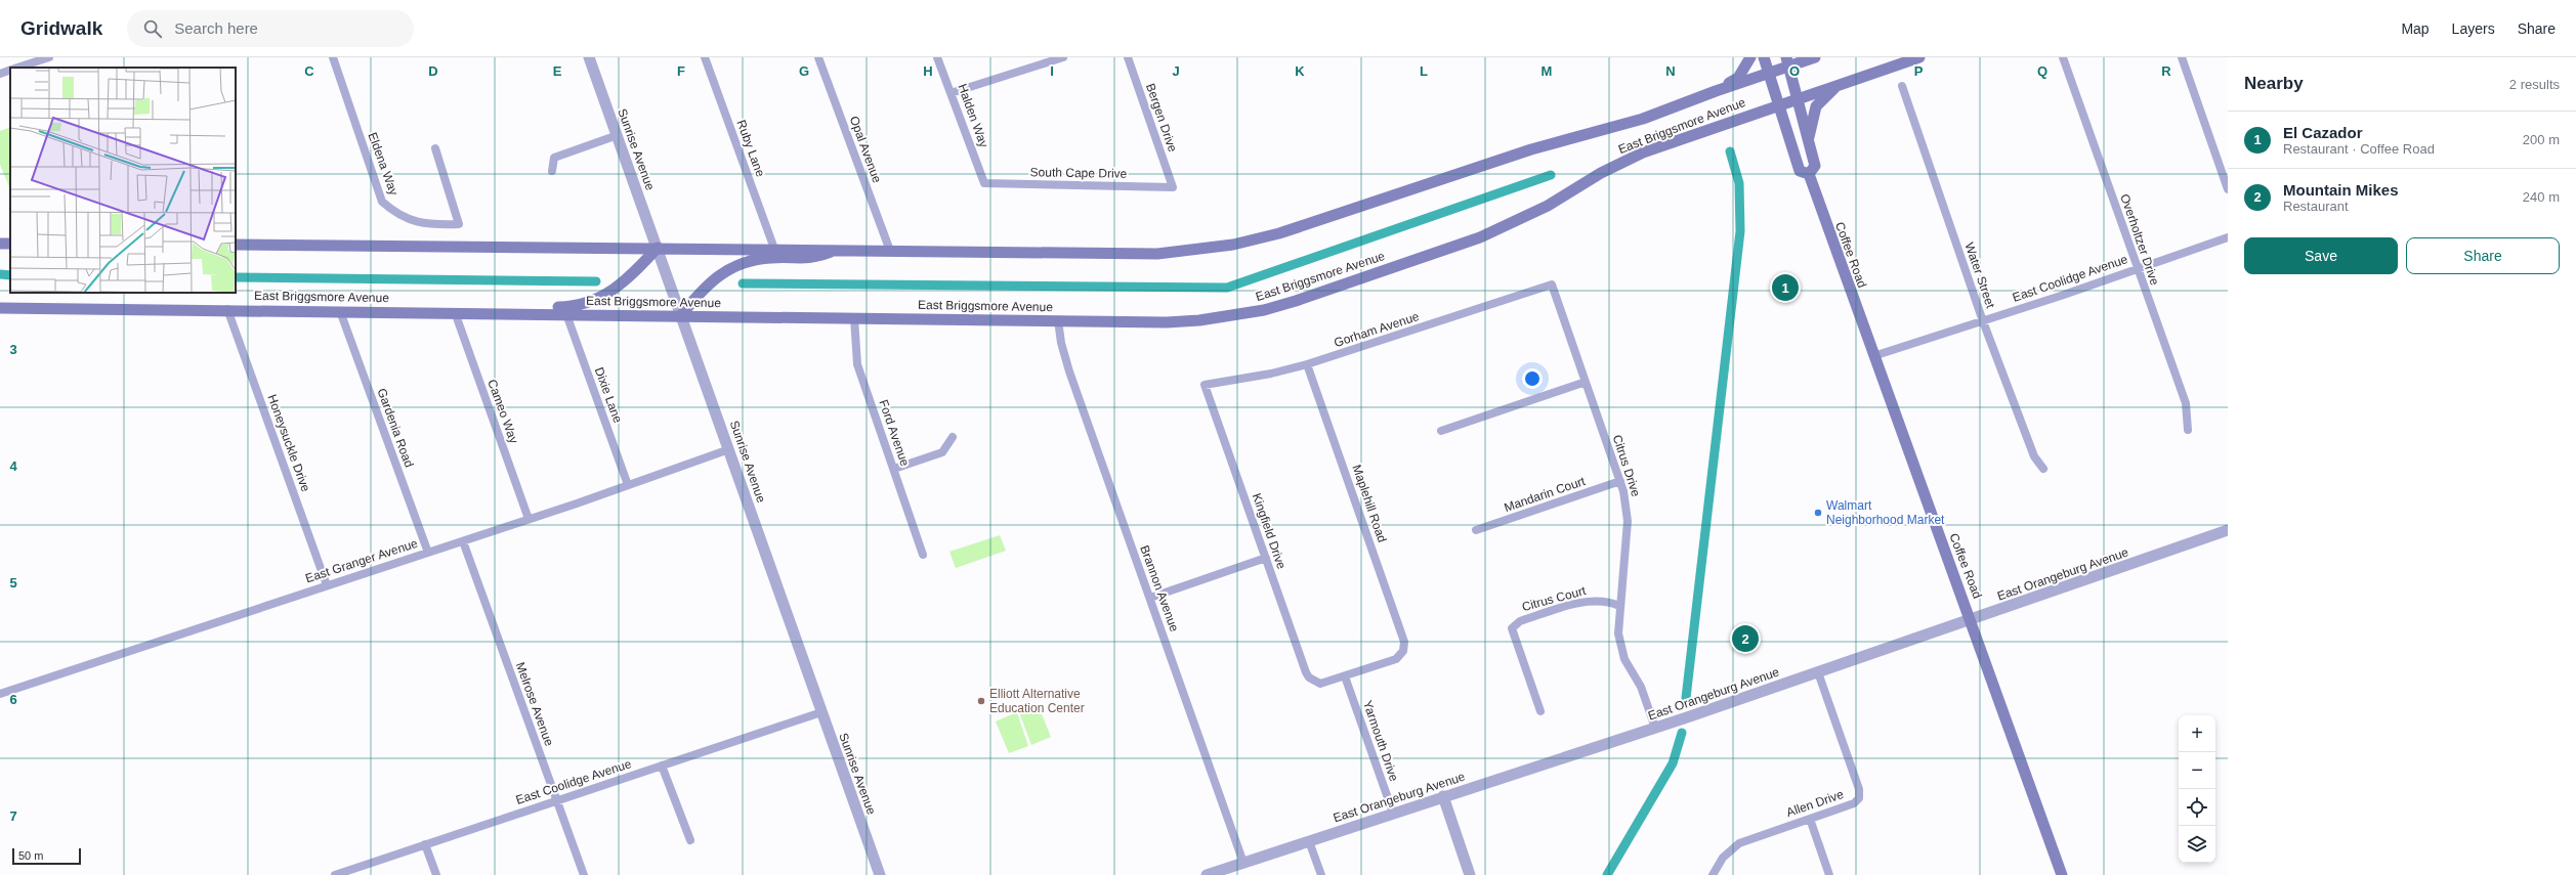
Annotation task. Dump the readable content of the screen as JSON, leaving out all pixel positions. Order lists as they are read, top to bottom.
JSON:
{
  "streets": {
    "main road": ["East Briggsmore Avenue", "Coffee Road"],
    "street": [
      "Halden Way",
      "Bergen Drive",
      "Ruby Lane",
      "Sunrise Avenue",
      "Opal Avenue",
      "Eldena Way",
      "South Cape Drive",
      "Overholtzer Drive",
      "Water Street",
      "East Coolidge Avenue",
      "Gorham Avenue",
      "Dixie Lane",
      "Cameo Way",
      "Gardenia Road",
      "Ford Avenue",
      "Honeysuckle Drive",
      "Citrus Drive",
      "Mandarin Court",
      "Maplehill Road",
      "Kingfield Drive",
      "East Granger Avenue",
      "East Orangeburg Avenue",
      "Brannon Avenue",
      "Citrus Court",
      "Melrose Avenue",
      "Yarmouth Drive",
      "Allen Drive"
    ]
  },
  "crossings": [
    ["Halden Way", "South Cape Drive"],
    ["Bergen Drive", "South Cape Drive"],
    ["East Briggsmore Avenue", "Ruby Lane"],
    ["East Briggsmore Avenue", "Sunrise Avenue"],
    ["East Briggsmore Avenue", "Opal Avenue"],
    ["East Briggsmore Avenue", "Coffee Road"],
    ["East Briggsmore Avenue", "Dixie Lane"],
    ["East Briggsmore Avenue", "Cameo Way"],
    ["East Briggsmore Avenue", "Gardenia Road"],
    ["East Briggsmore Avenue", "Ford Avenue"],
    ["East Briggsmore Avenue", "Honeysuckle Drive"],
    ["East Briggsmore Avenue", "Brannon Avenue"],
    ["Sunrise Avenue", "East Coolidge Avenue"],
    ["Sunrise Avenue", "East Granger Avenue"],
    ["Overholtzer Drive", "East Coolidge Avenue"],
    ["Coffee Road", "East Coolidge Avenue"],
    ["Coffee Road", "East Orangeburg Avenue"],
    ["Water Street", "East Coolidge Avenue"],
    ["East Coolidge Avenue", "Melrose Avenue"],
    ["Gorham Avenue", "Citrus Drive"],
    ["Gorham Avenue", "Maplehill Road"],
    ["Gorham Avenue", "Kingfield Drive"],
    ["Dixie Lane", "East Granger Avenue"],
    ["Cameo Way", "East Granger Avenue"],
    ["Gardenia Road", "East Granger Avenue"],
    ["Honeysuckle Drive", "East Granger Avenue"],
    ["Citrus Drive", "Mandarin Court"],
    ["Citrus Drive", "East Orangeburg Avenue"],
    ["Citrus Drive", "Citrus Court"],
    ["Maplehill Road", "Kingfield Drive"],
    ["Maplehill Road", "Yarmouth Drive"],
    ["Kingfield Drive", "Yarmouth Drive"],
    ["East Granger Avenue", "Melrose Avenue"],
    ["East Orangeburg Avenue", "Brannon Avenue"],
    ["East Orangeburg Avenue", "Yarmouth Drive"],
    ["East Orangeburg Avenue", "Allen Drive"]
  ],
  "places": ["Walmart Neighborhood Market", "Elliott Alternative Education Center"],
  "scale_bar": "50 m",
  "page": {
    "header": "Gridwalk",
    "search": "Search here",
    "nav": ["Map", "Layers", "Share"],
    "heading": ["Nearby", "2 results"],
    "list": [
      {
        "mark": "1",
        "name": "El Cazador",
        "note": "Restaurant · Coffee Road",
        "value": "200 m"
      },
      {
        "mark": "2",
        "name": "Mountain Mikes",
        "note": "Restaurant",
        "value": "240 m"
      }
    ],
    "buttons": ["Save", "Share"],
    "pins": ["1", "2"],
    "map_buttons": ["+", "−"],
    "scale": "50 m"
  },
  "grid": {
    "columns": [
      "C",
      "D",
      "E",
      "F",
      "G",
      "H",
      "I",
      "J",
      "K",
      "L",
      "M",
      "N",
      "O",
      "P",
      "Q",
      "R"
    ],
    "rows": [
      "3",
      "4",
      "5",
      "6",
      "7"
    ]
  }
}
